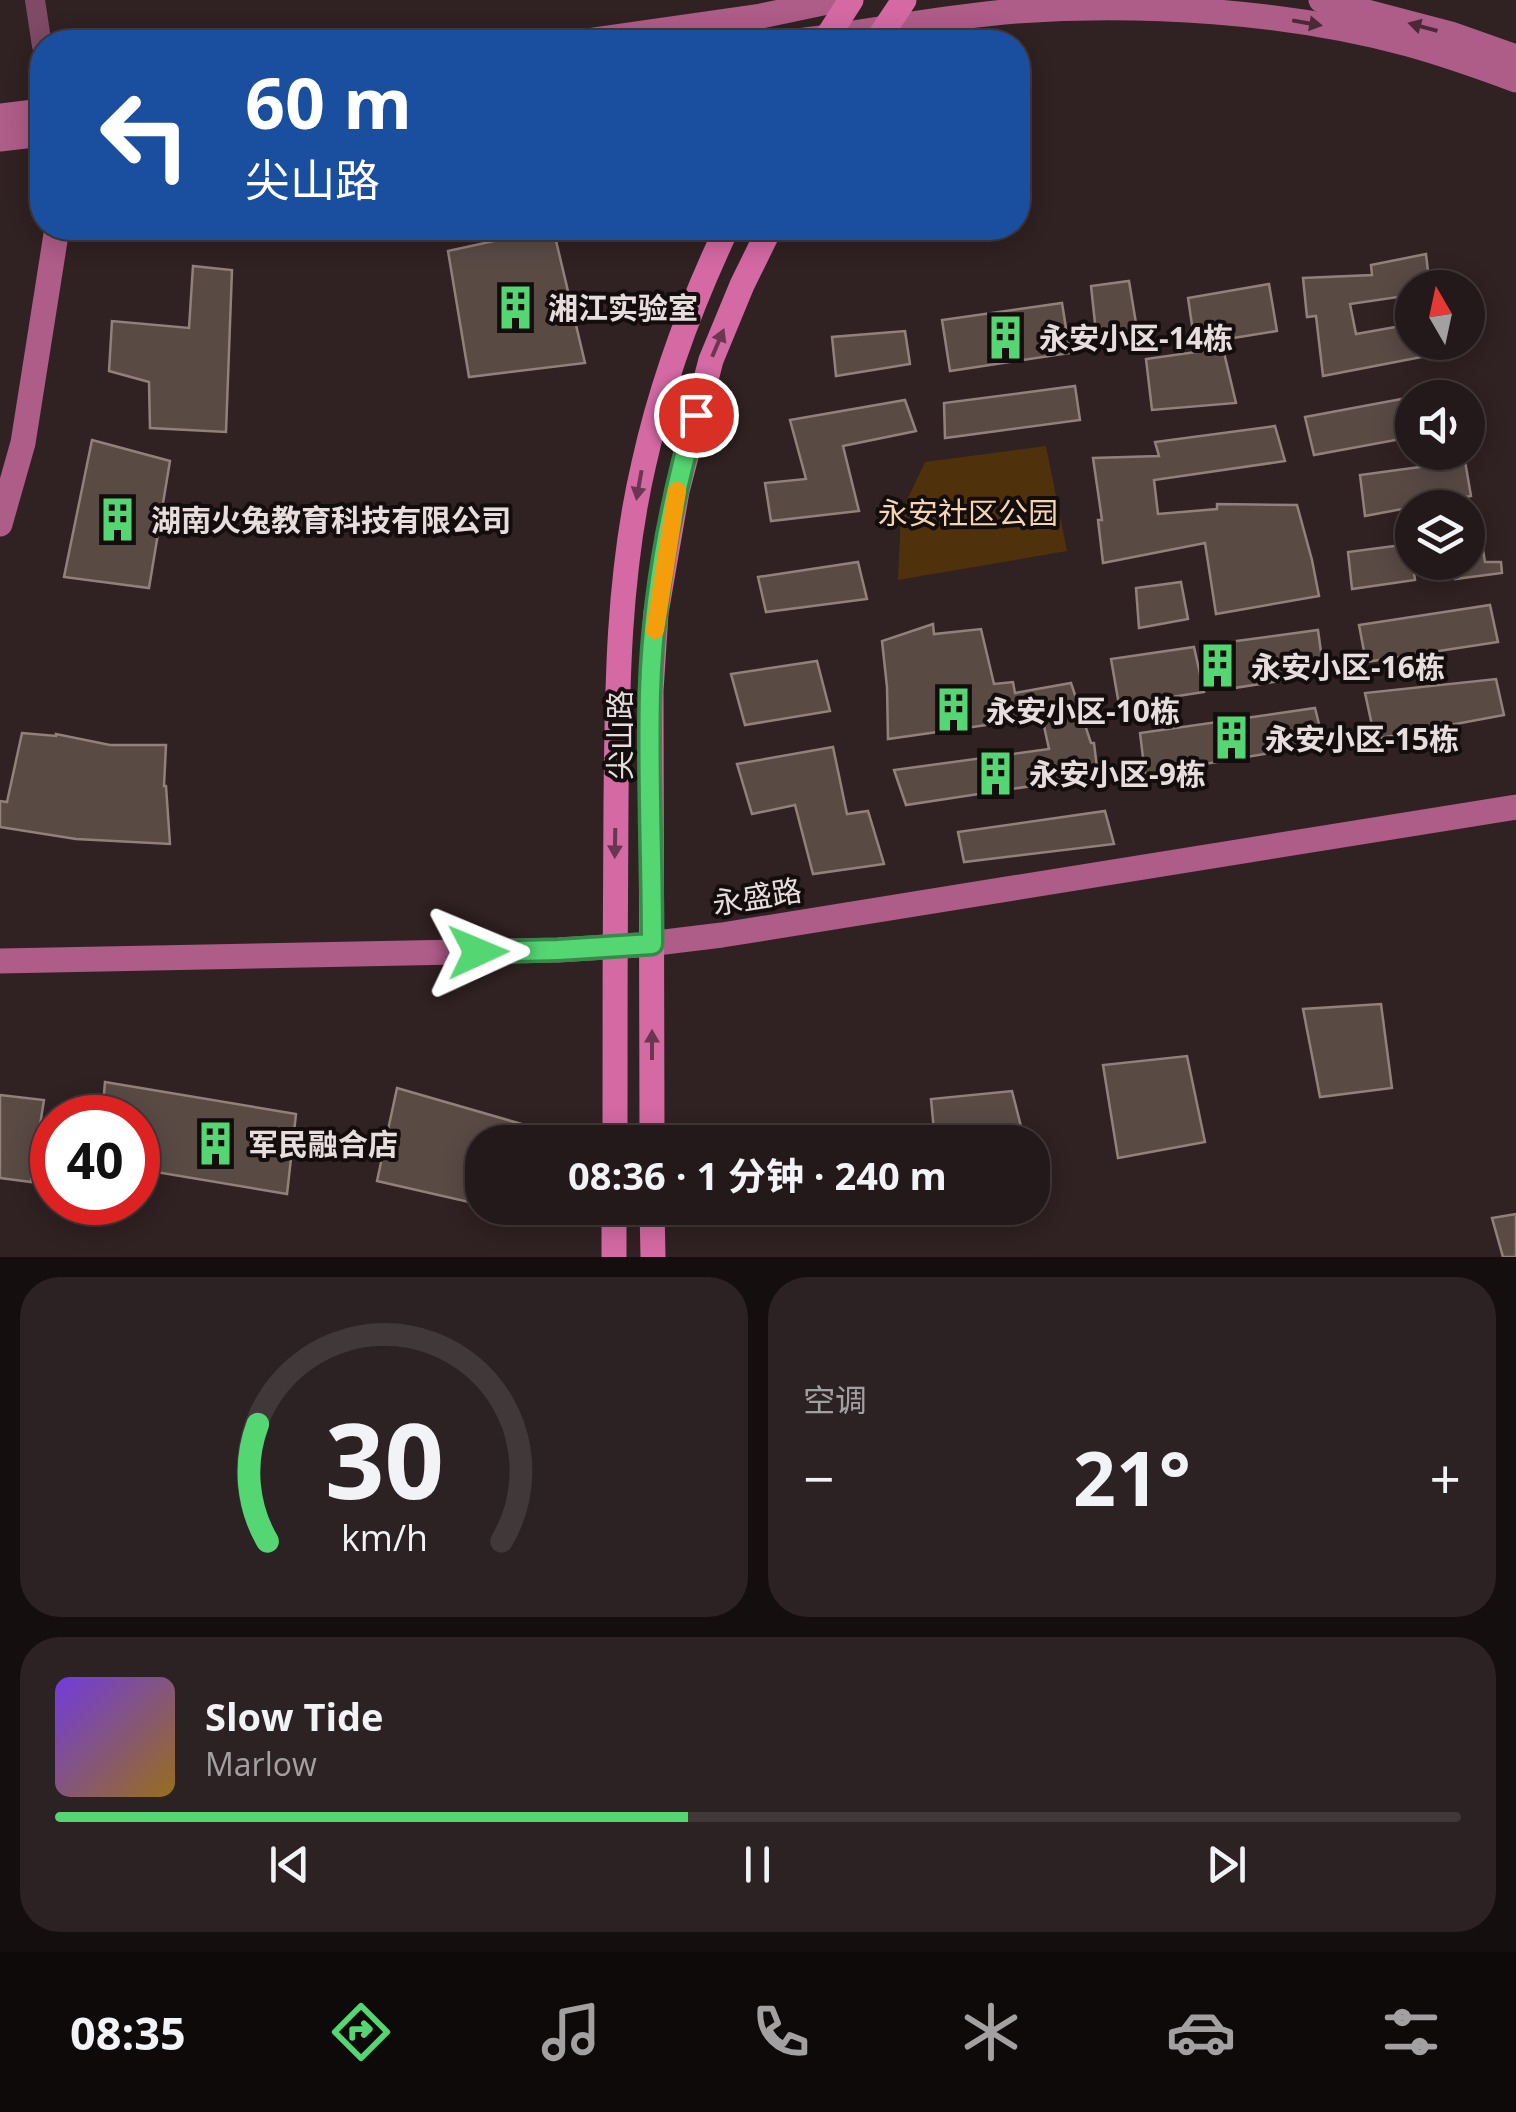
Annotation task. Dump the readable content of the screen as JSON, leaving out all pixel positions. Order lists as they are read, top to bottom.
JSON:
{
  "streets": {
    "main road": ["尖山路"],
    "street": ["永盛路"]
  },
  "crossings": [
    ["尖山路", "永盛路"]
  ],
  "parks": ["永安社区公园"],
  "places": {
    "building": [
      "湘江实验室",
      "永安小区-14栋",
      "湖南火兔教育科技有限公司",
      "永安小区-16栋",
      "永安小区-10栋",
      "永安小区-15栋",
      "永安小区-9栋",
      "军民融合店"
    ]
  },
  "north": "top",
  "page": {
    "turn": ["60 m", "尖山路"],
    "limit": "40",
    "trip": "08:36 · 1 分钟 · 240 m",
    "tile": "空调",
    "heat": ["−", "21°", "+"],
    "song": ["Slow Tide", "Marlow"],
    "tabs": "08:35",
    "gauge": ["30", "km/h"]
  }
}
